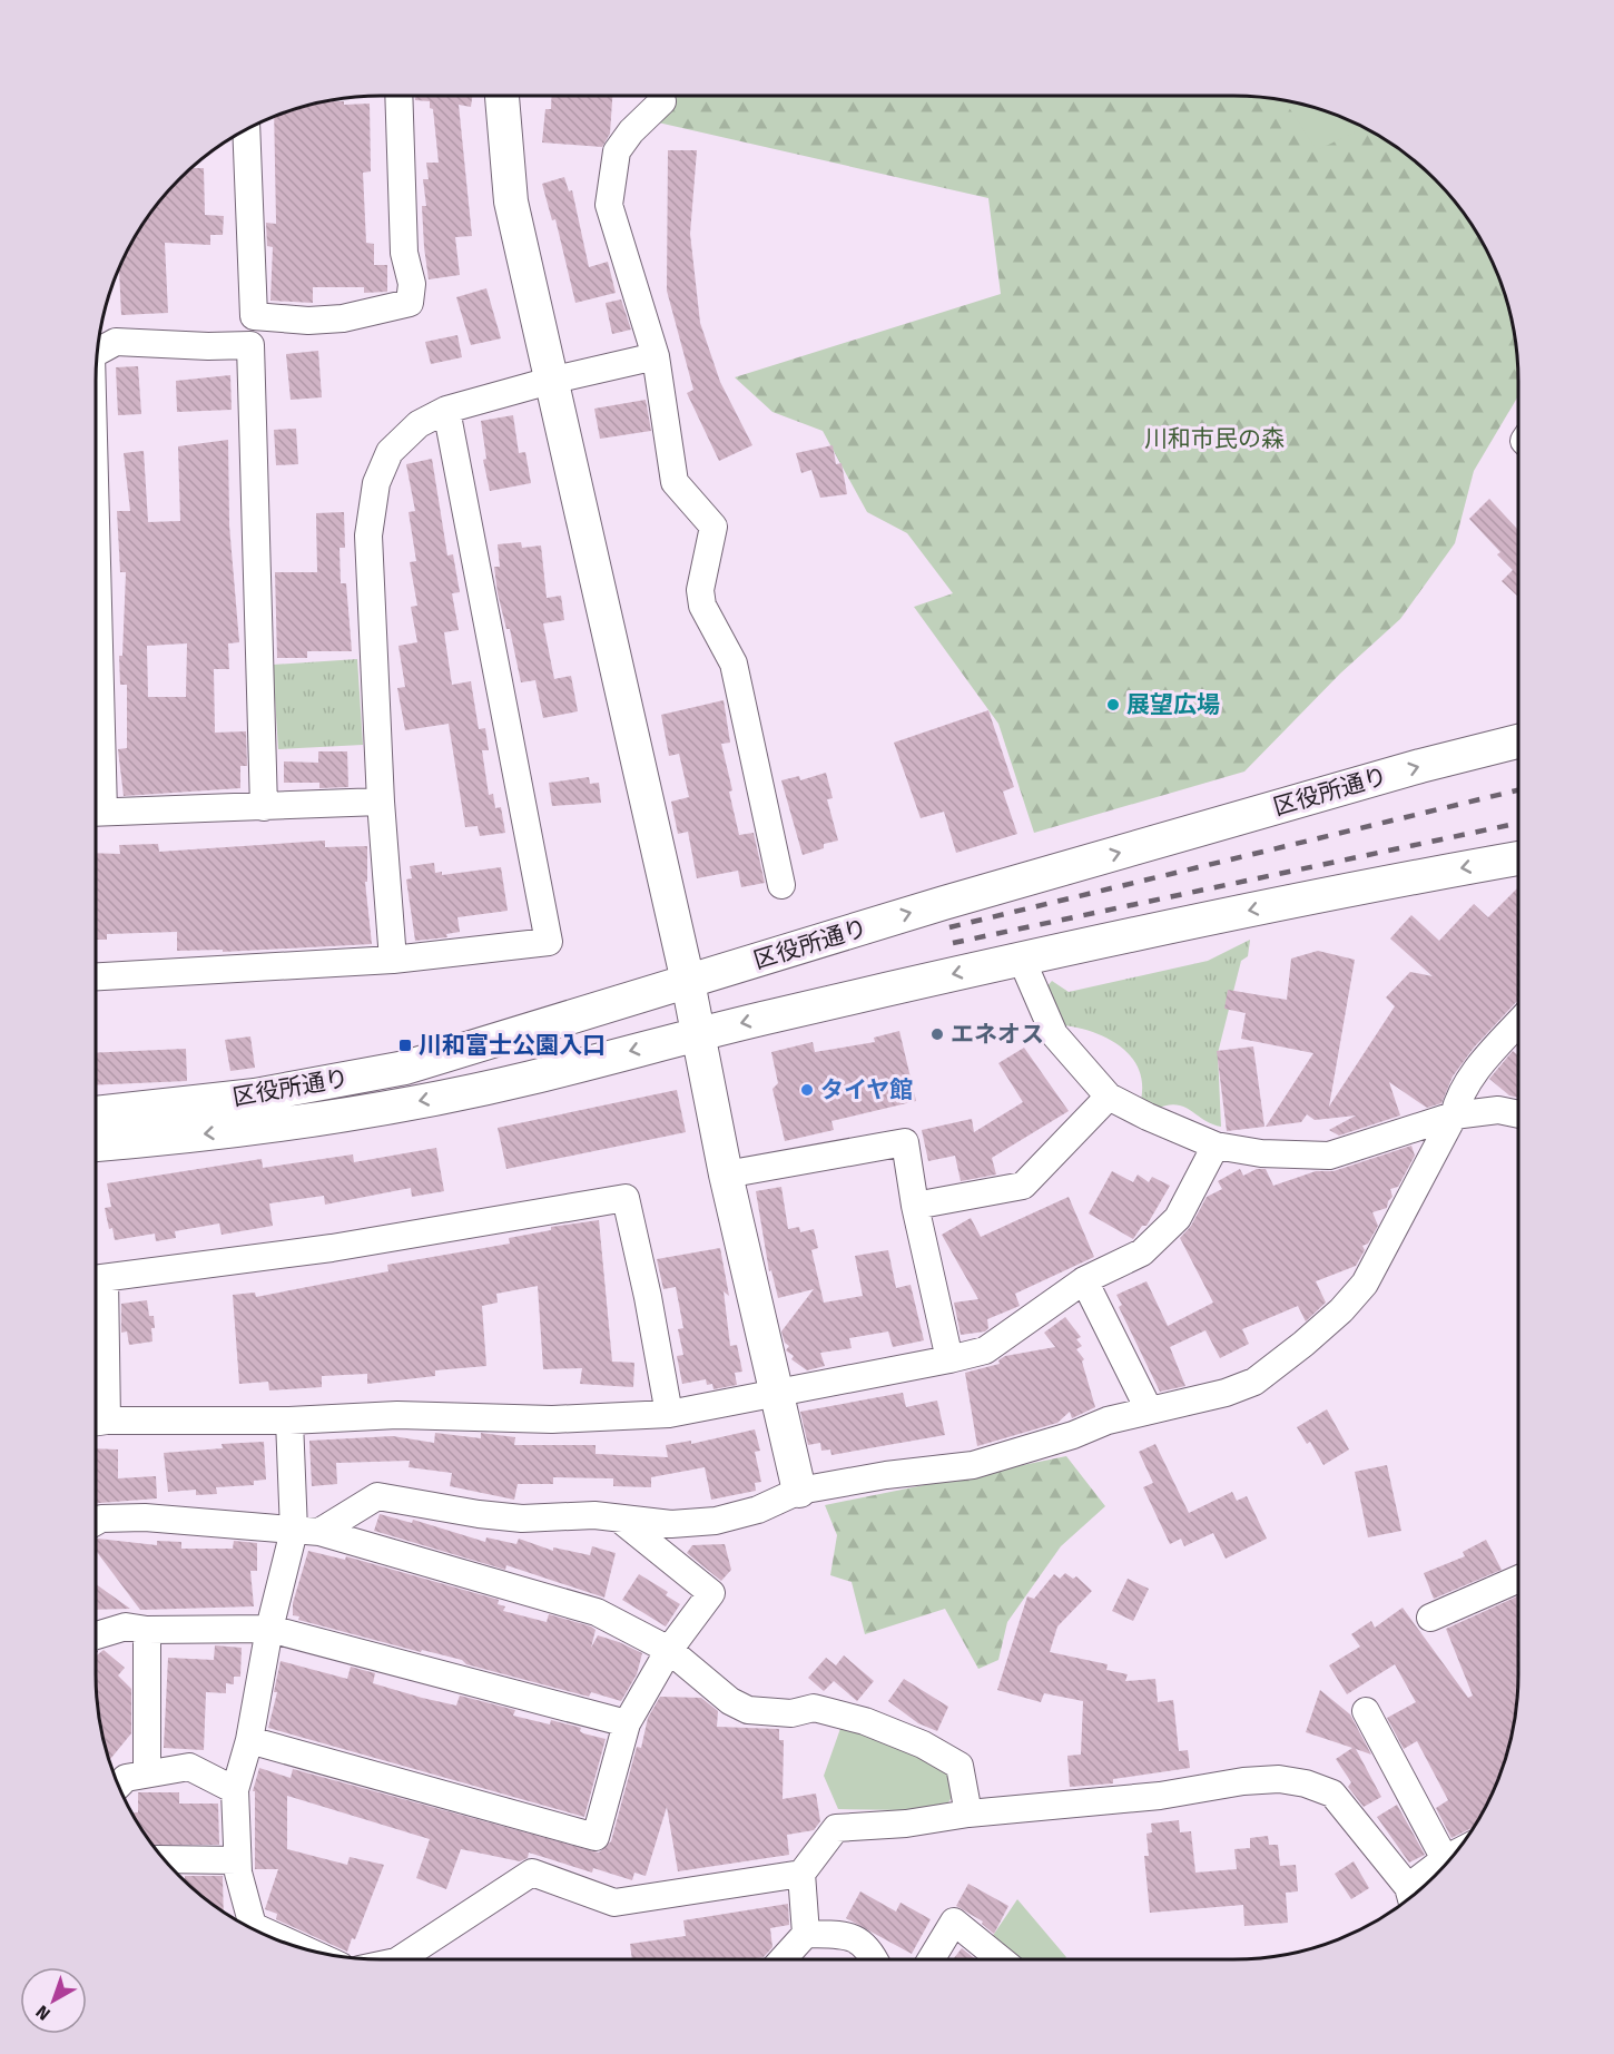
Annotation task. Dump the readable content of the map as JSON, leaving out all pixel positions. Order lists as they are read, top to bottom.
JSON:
{
  "streets": {
    "street": ["区役所通り"]
  },
  "parks": ["川和市民の森"],
  "places": {
    "other": ["展望広場", "エネオス", "タイヤ館"],
    "transit": ["川和富士公園入口"]
  },
  "north": "bottom left"
}
